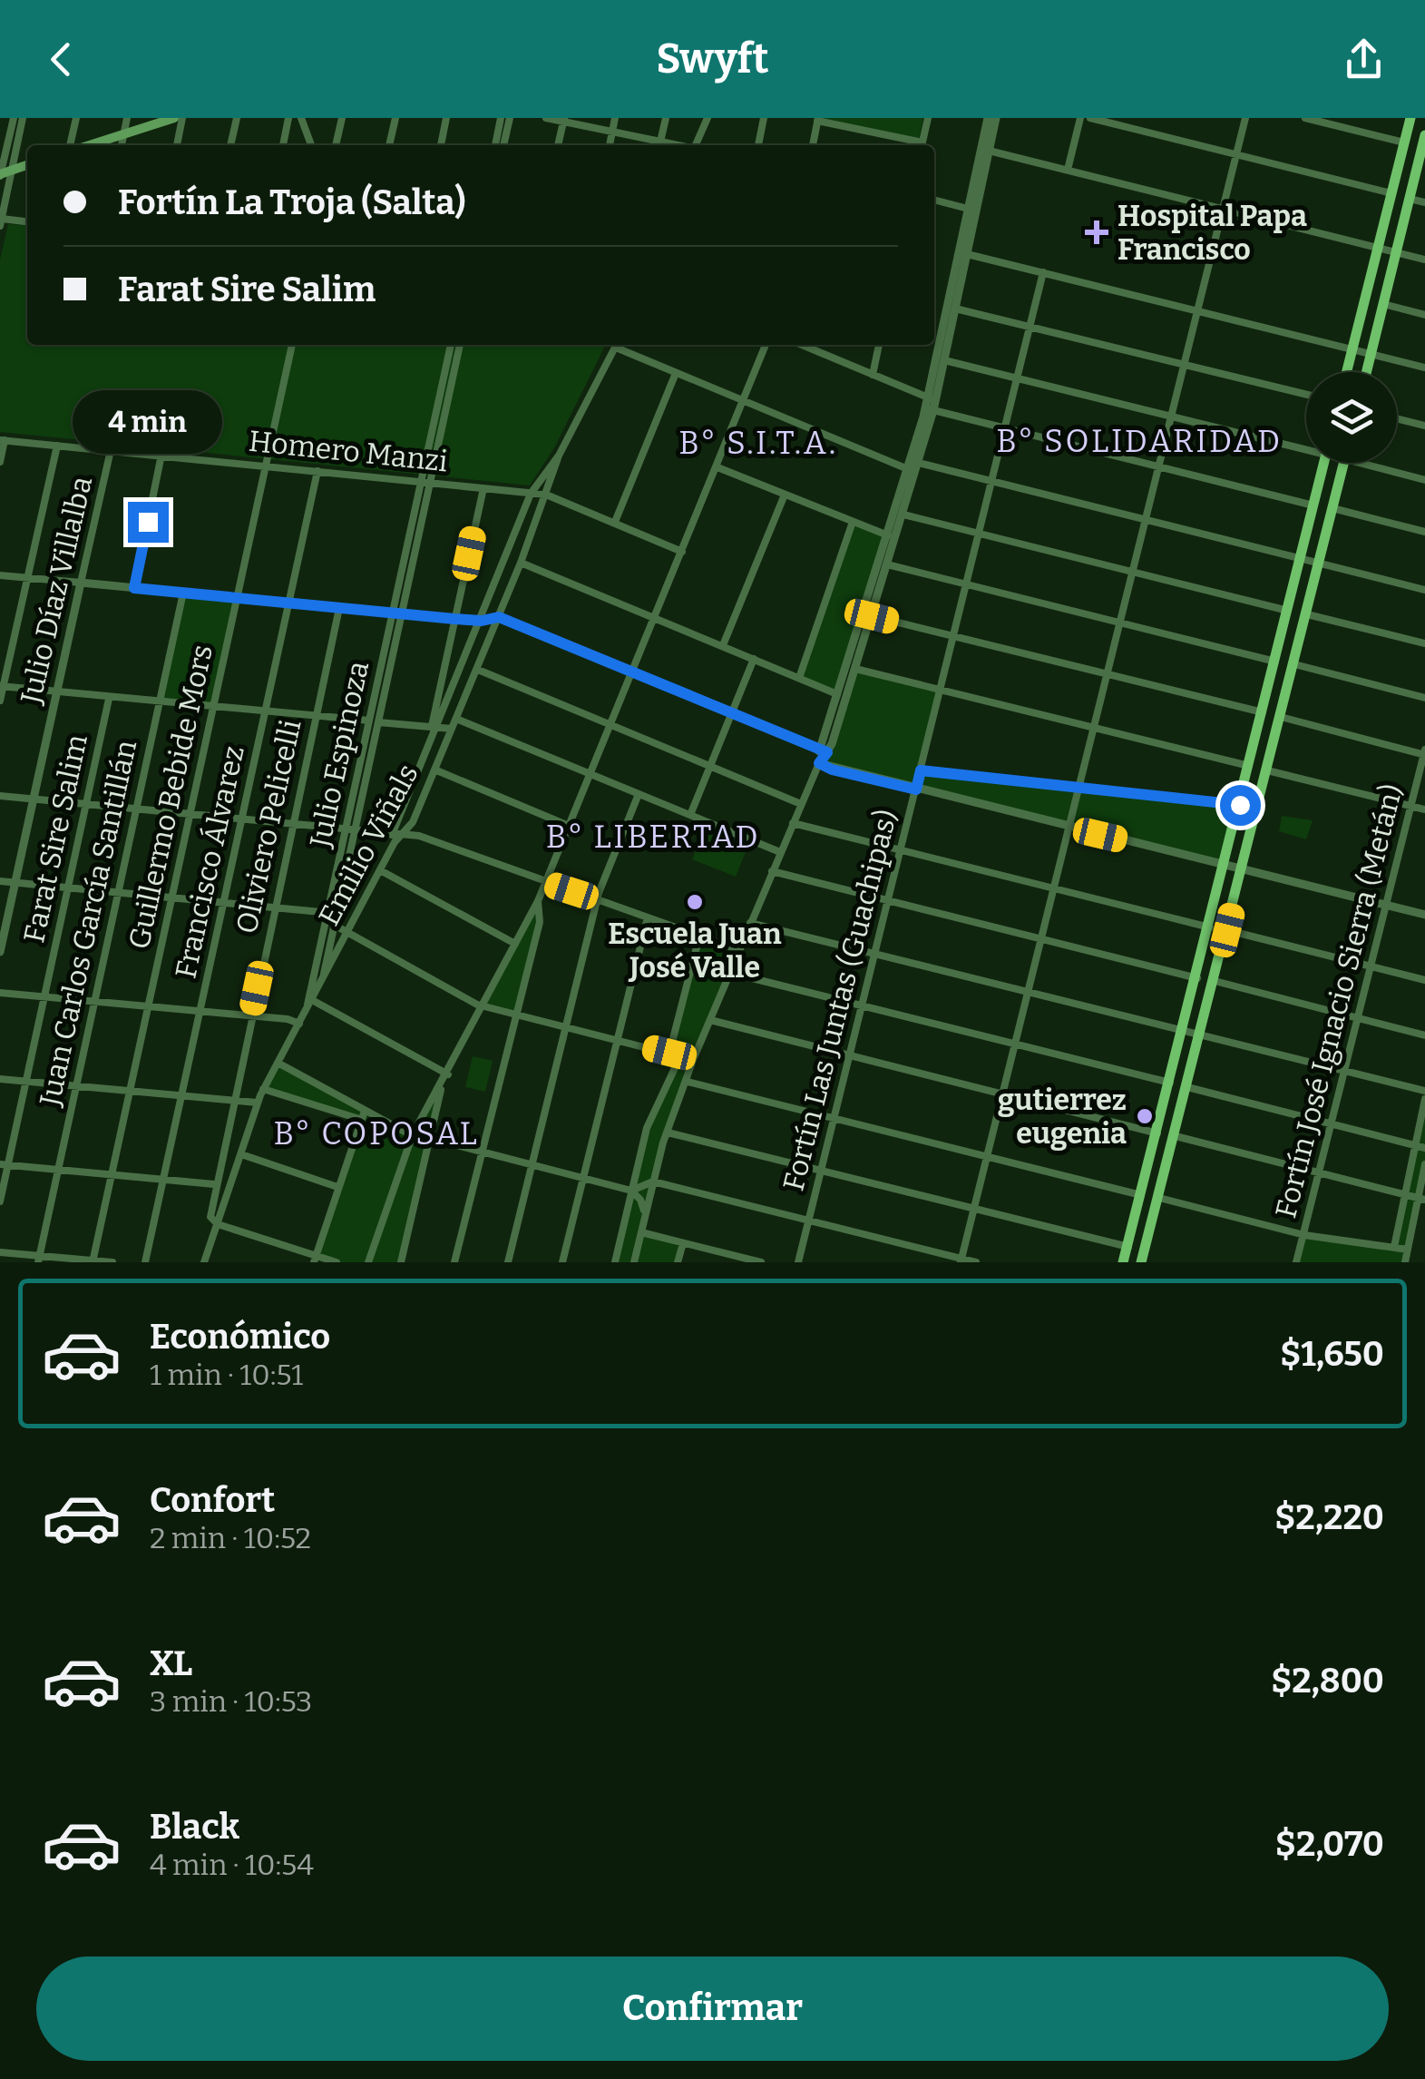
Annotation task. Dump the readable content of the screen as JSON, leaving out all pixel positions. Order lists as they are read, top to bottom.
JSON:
{
  "streets": {
    "street": [
      "Homero Manzi",
      "Julio Díaz Villalba",
      "Julio Espinoza",
      "Guillermo Bebide Mors",
      "Oliviero Pelicelli",
      "Farat Sire Salim",
      "Emilio Viñals",
      "Francisco Álvarez",
      "Juan Carlos García Santillán",
      "Fortín Las Juntas (Guachipas)",
      "Fortín José Ignacio Sierra (Metán)"
    ]
  },
  "crossings": [
    ["Homero Manzi", "Julio Díaz Villalba"],
    ["Homero Manzi", "Julio Espinoza"],
    ["Homero Manzi", "Guillermo Bebide Mors"],
    ["Homero Manzi", "Emilio Viñals"],
    ["Homero Manzi", "Francisco Álvarez"]
  ],
  "districts": [
    "B° SOLIDARIDAD",
    "B° S.I.T.A.",
    "B° LIBERTAD",
    "B° COPOSAL"
  ],
  "places": {
    "health": ["Hospital Papa Francisco"],
    "other": ["Escuela Juan José Valle", "gutierrez eugenia"]
  },
  "page": {
    "header": "Swyft",
    "banner": ["Fortín La Troja (Salta)", "Farat Sire Salim"],
    "bubble": "4 min",
    "list": [
      {
        "name": "Económico",
        "note": "1 min · 10:51",
        "value": "$1,650"
      },
      {
        "name": "Confort",
        "note": "2 min · 10:52",
        "value": "$2,220"
      },
      {
        "name": "XL",
        "note": "3 min · 10:53",
        "value": "$2,800"
      },
      {
        "name": "Black",
        "note": "4 min · 10:54",
        "value": "$2,070"
      }
    ],
    "buttons": "Confirmar"
  }
}
